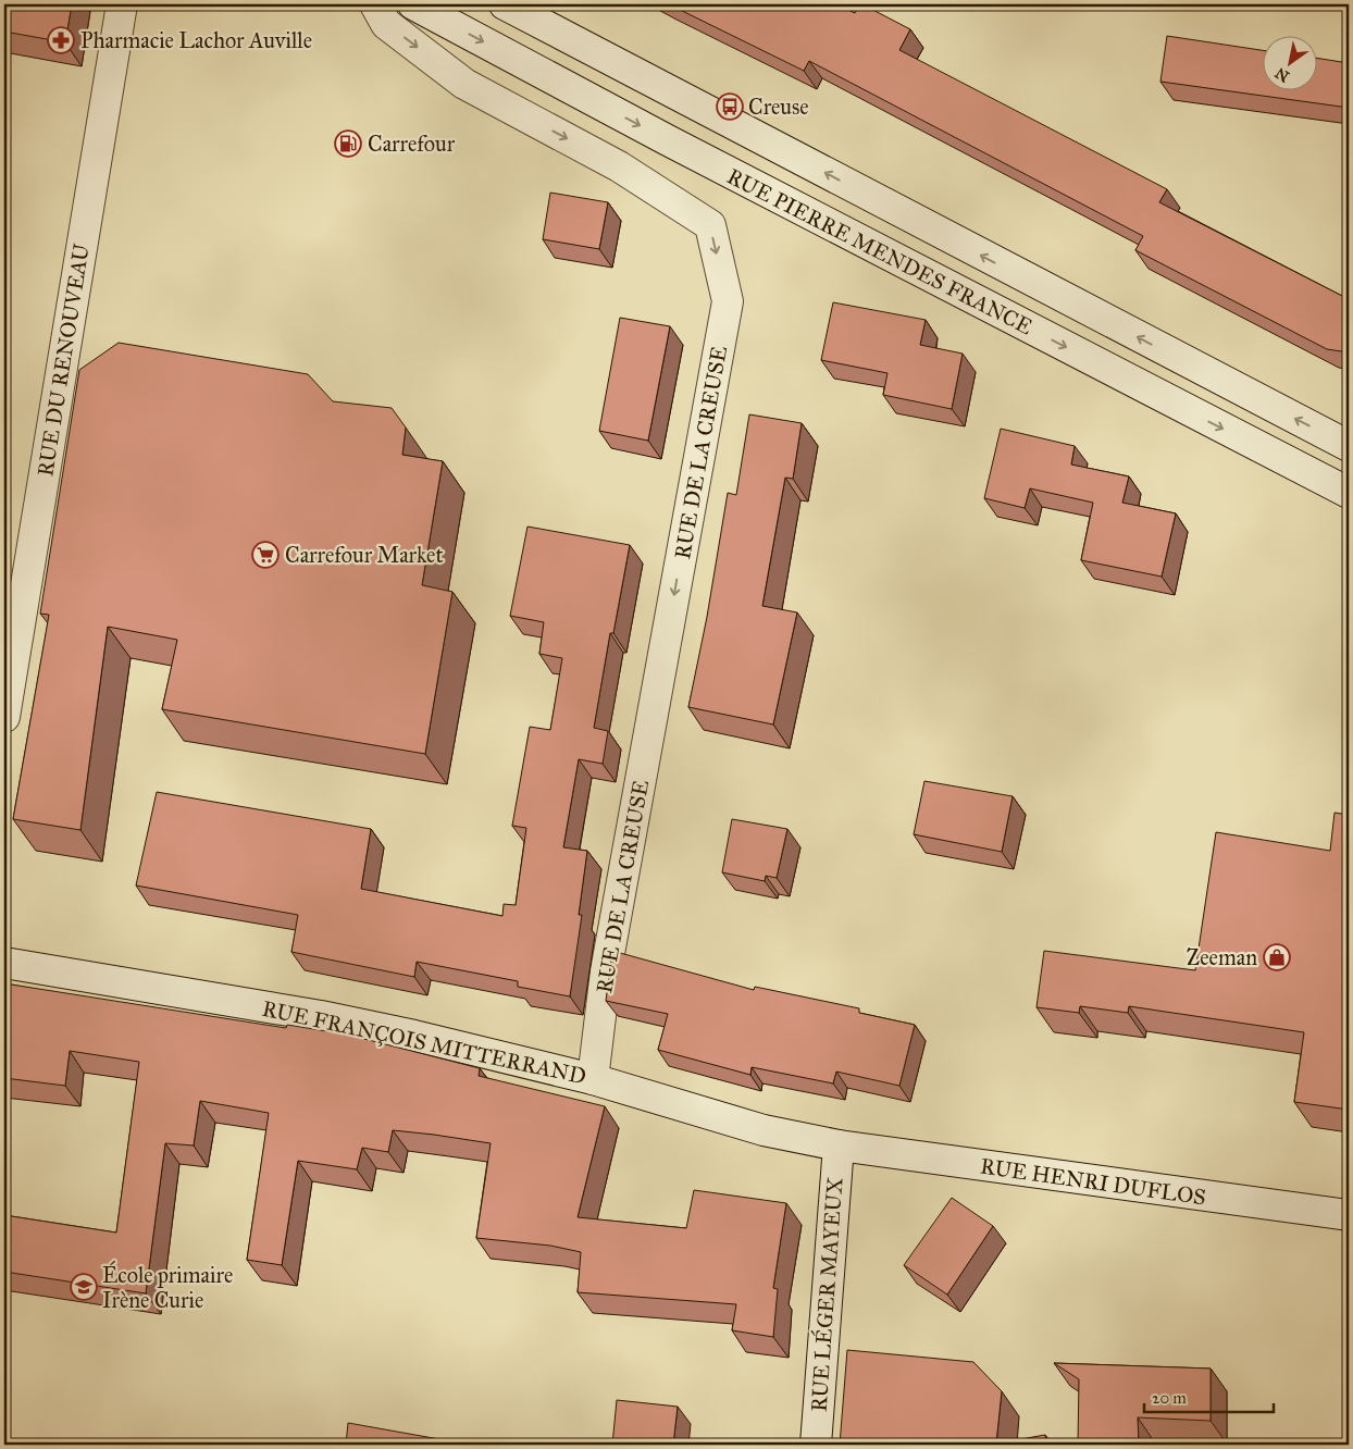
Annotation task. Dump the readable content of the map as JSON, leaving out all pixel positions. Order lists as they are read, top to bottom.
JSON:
{
  "streets": {
    "street": [
      "RUE PIERRE MENDES FRANCE",
      "RUE DU RENOUVEAU",
      "RUE DE LA CREUSE",
      "RUE FRANÇOIS MITTERRAND",
      "RUE HENRI DUFLOS",
      "RUE LÉGER MAYEUX"
    ]
  },
  "crossings": [
    ["RUE DE LA CREUSE", "RUE FRANÇOIS MITTERRAND"],
    ["RUE FRANÇOIS MITTERRAND", "RUE HENRI DUFLOS"],
    ["RUE FRANÇOIS MITTERRAND", "RUE LÉGER MAYEUX"],
    ["RUE HENRI DUFLOS", "RUE LÉGER MAYEUX"]
  ],
  "one_way": ["RUE DE LA CREUSE"],
  "places": {
    "pharmacy": ["Pharmacie Lachor Auville"],
    "bus stop": ["Creuse"],
    "fuel station": ["Carrefour"],
    "supermarket": ["Carrefour Market"],
    "shop": ["Zeeman"],
    "school or university": ["École primaire Irène Curie"]
  },
  "scale_bar": "20 m",
  "north": "bottom left"
}
